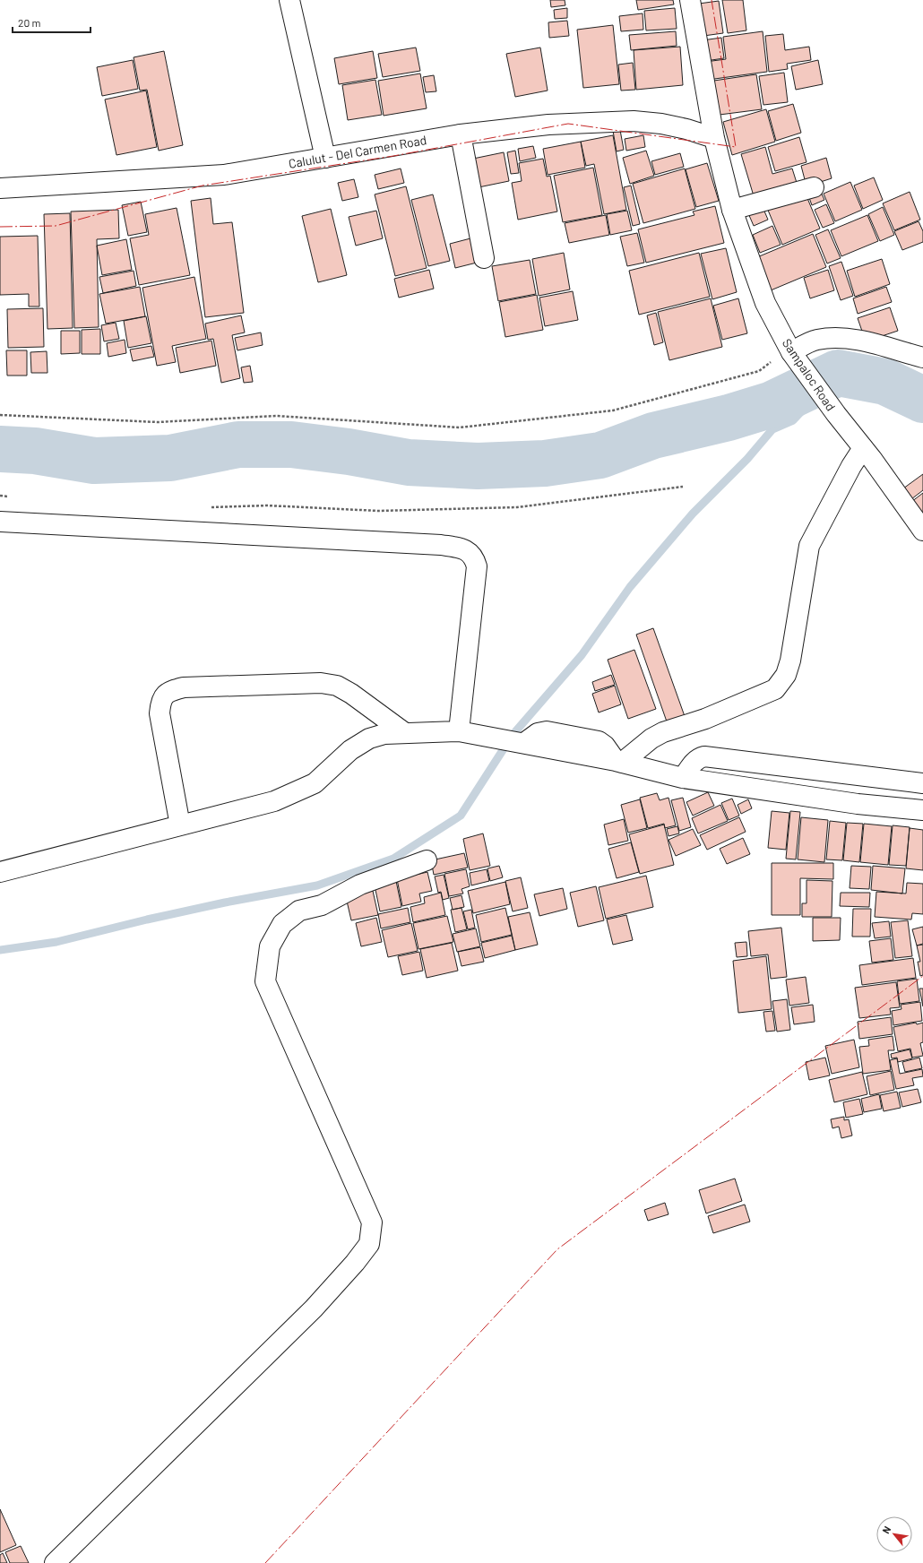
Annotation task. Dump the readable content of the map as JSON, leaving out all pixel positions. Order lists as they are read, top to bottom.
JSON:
{
  "streets": {
    "main road": ["Calulut - Del Carmen Road", "Sampaloc Road"]
  },
  "crossings": [
    ["Calulut - Del Carmen Road", "Sampaloc Road"]
  ],
  "scale_bar": "20 m",
  "north": "top left"
}
